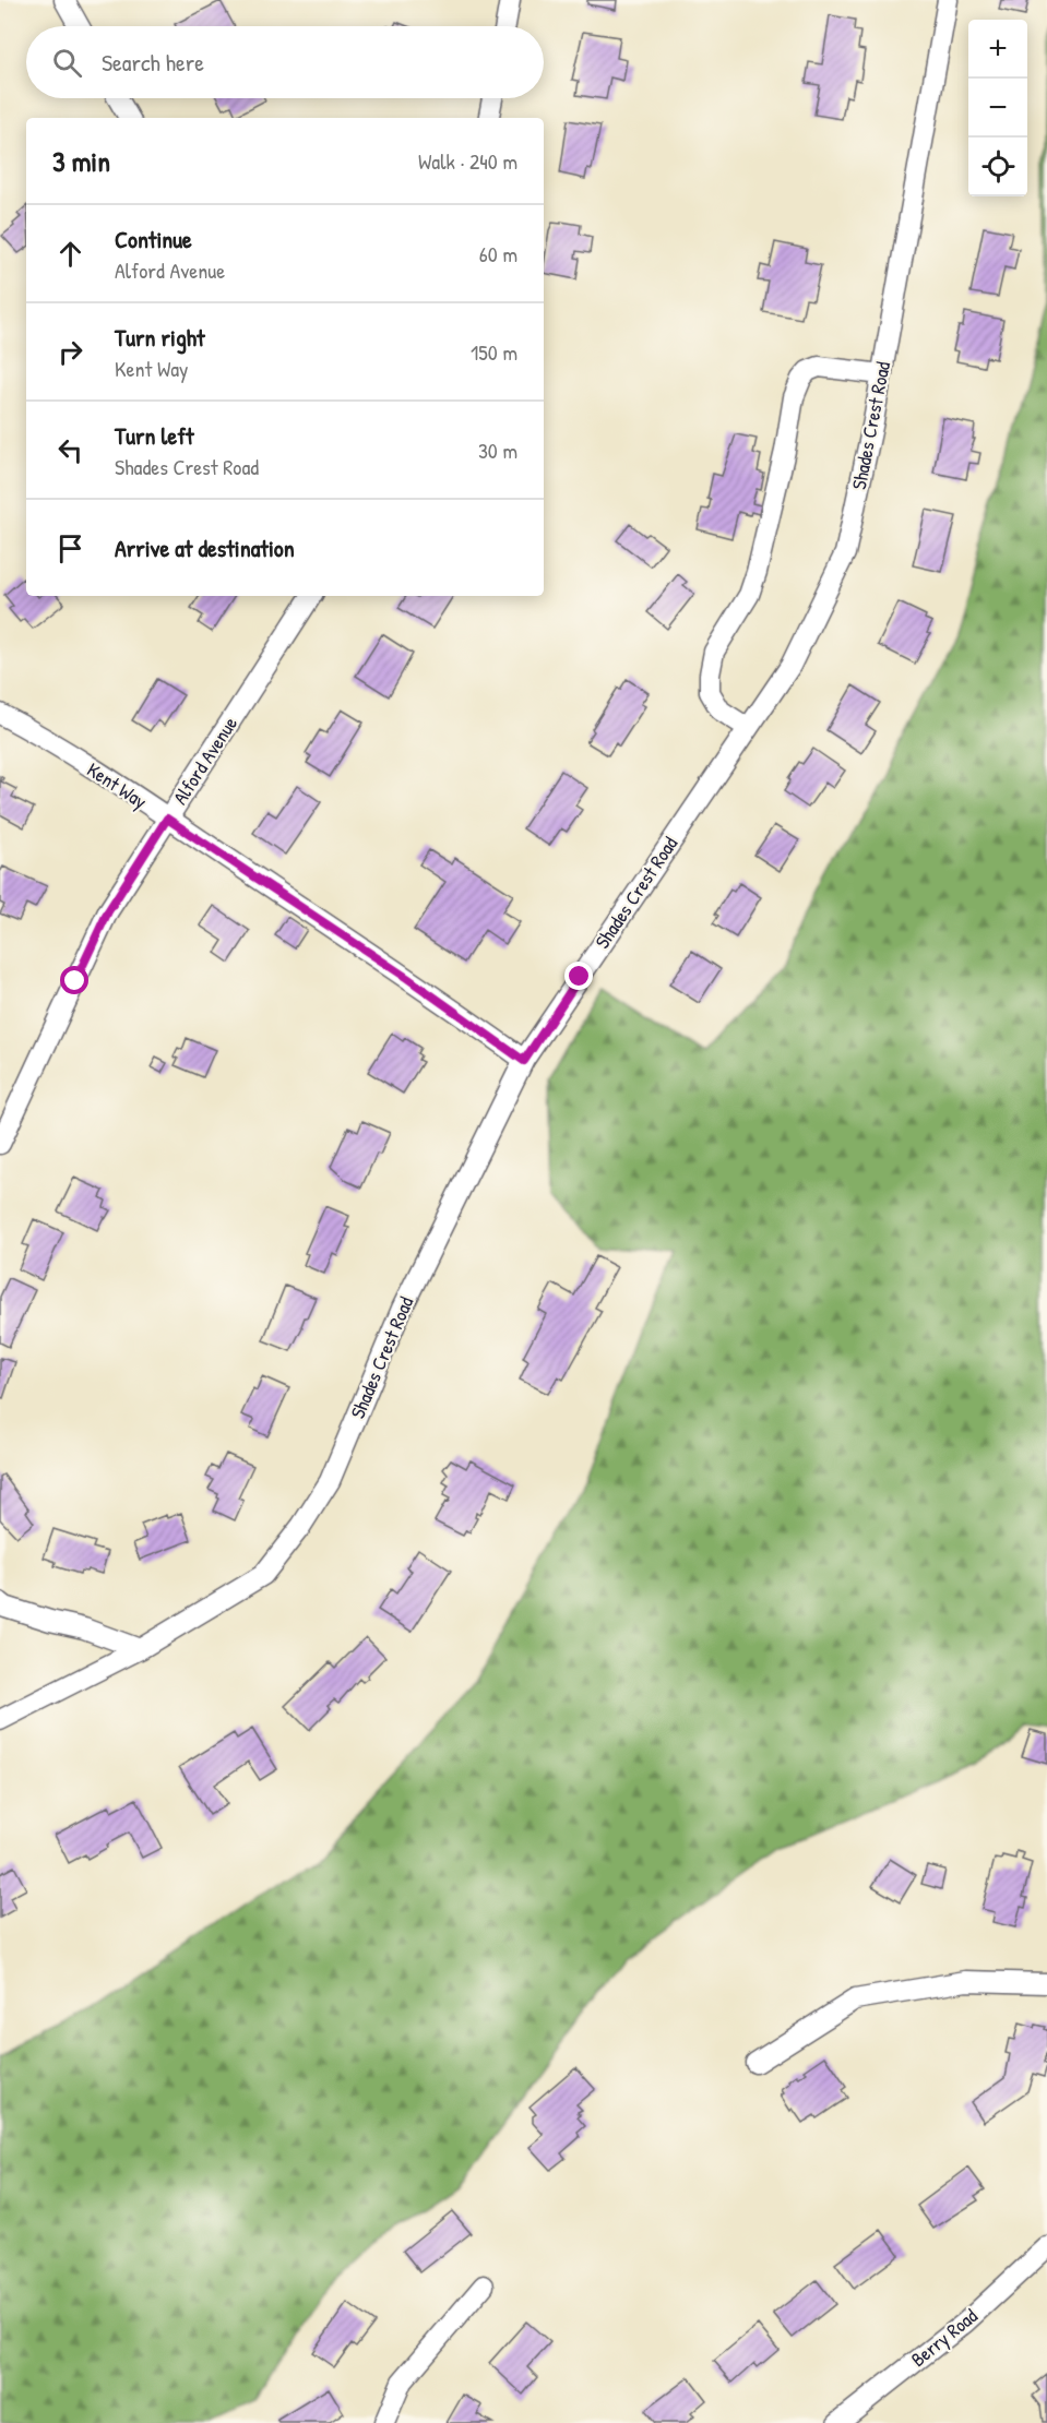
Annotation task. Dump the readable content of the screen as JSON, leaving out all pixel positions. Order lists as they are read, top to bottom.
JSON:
{
  "streets": {
    "street": [
      "Shades Crest Road",
      "Alford Avenue",
      "Kent Way",
      "Berry Road"
    ]
  },
  "crossings": [
    ["Shades Crest Road", "Kent Way"],
    ["Alford Avenue", "Kent Way"]
  ],
  "page": {
    "map_buttons": ["+", "−"],
    "search": "Search here",
    "heading": ["3 min", "Walk · 240 m"],
    "list": [
      ["Continue", "Alford Avenue", "60 m"],
      ["Turn right", "Kent Way", "150 m"],
      ["Turn left", "Shades Crest Road", "30 m"],
      "Arrive at destination"
    ]
  }
}
